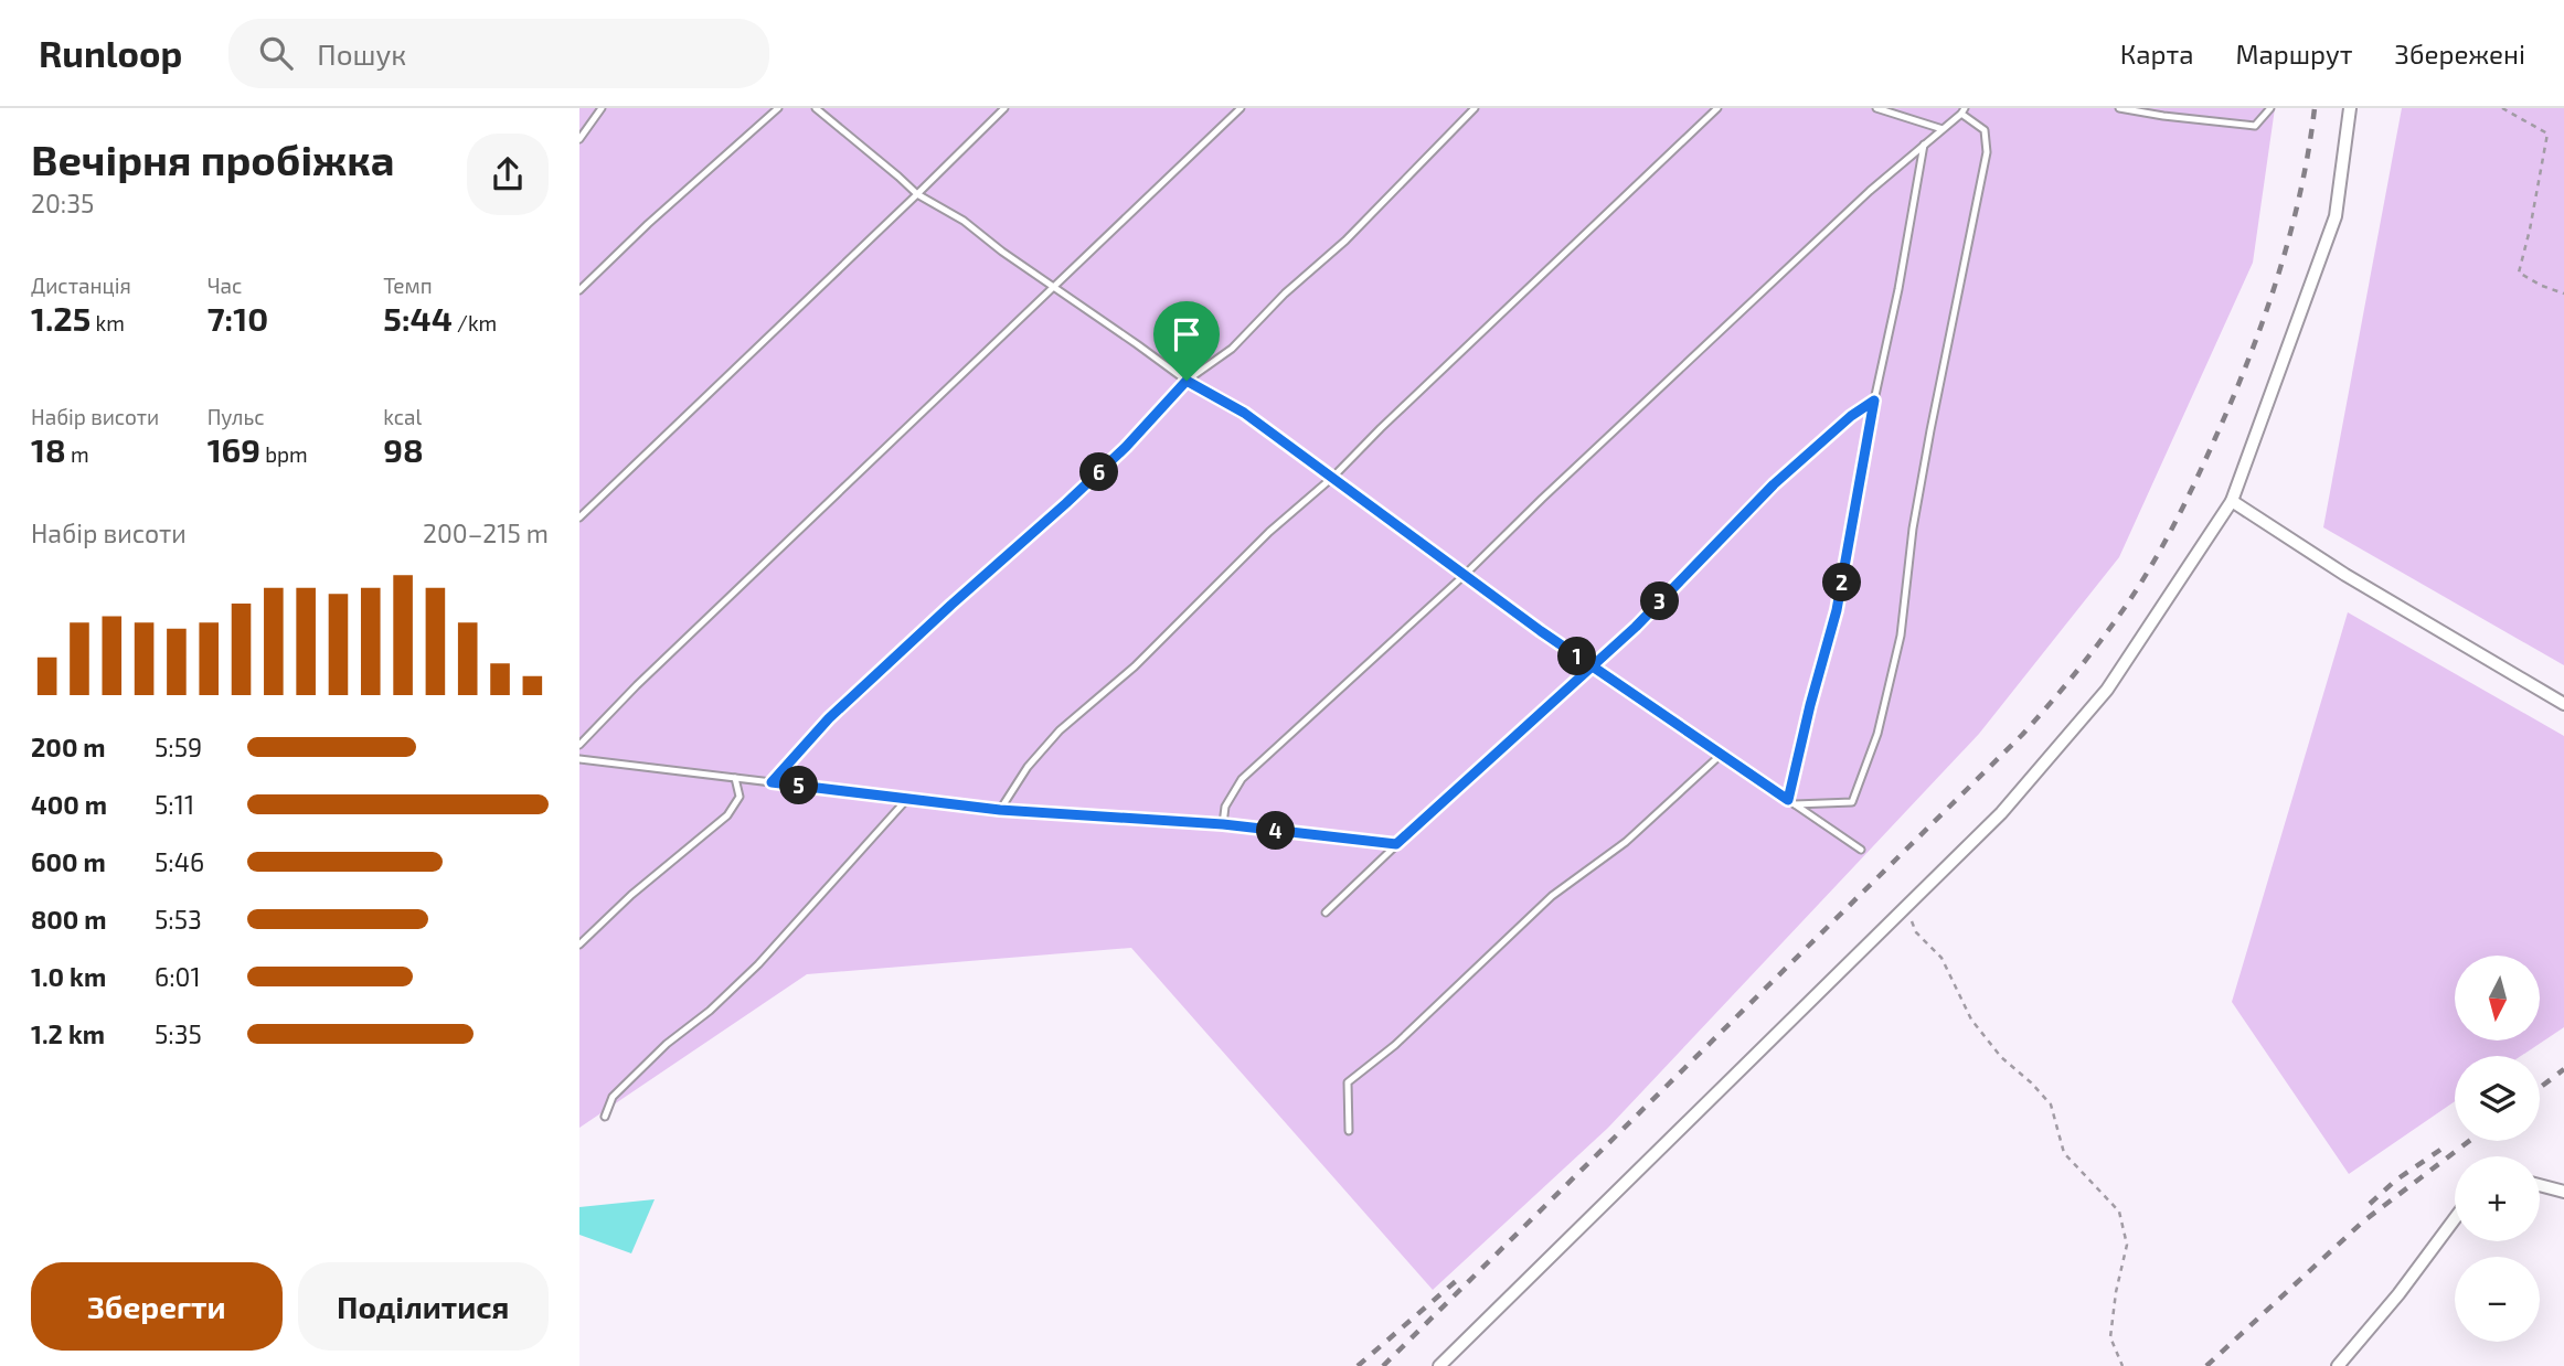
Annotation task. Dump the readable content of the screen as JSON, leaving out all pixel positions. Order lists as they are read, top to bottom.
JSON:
{
  "north": "bottom",
  "page": {
    "header": "Runloop",
    "search": "Пошук",
    "nav": ["Карта", "Маршрут", "Збережені"],
    "heading": ["Вечірня пробіжка", "20:35"],
    "stats": [
      ["Дистанція", "1.25 km"],
      ["Час", "7:10"],
      ["Темп", "5:44 /km"],
      ["Набір висоти", "18 m"],
      ["Пульс", "169 bpm"],
      ["kcal", "98"]
    ],
    "pins": [
      "6",
      "2",
      "3",
      "1",
      "5",
      "4"
    ],
    "chart": ["Набір висоти", "200–215 m"],
    "list": [
      {
        "name": "200 m",
        "note": "5:59"
      },
      {
        "name": "400 m",
        "note": "5:11"
      },
      {
        "name": "600 m",
        "note": "5:46"
      },
      {
        "name": "800 m",
        "note": "5:53"
      },
      {
        "name": "1.0 km",
        "note": "6:01"
      },
      {
        "name": "1.2 km",
        "note": "5:35"
      }
    ],
    "map_buttons": ["+", "−"],
    "buttons": ["Зберегти", "Поділитися"]
  }
}
